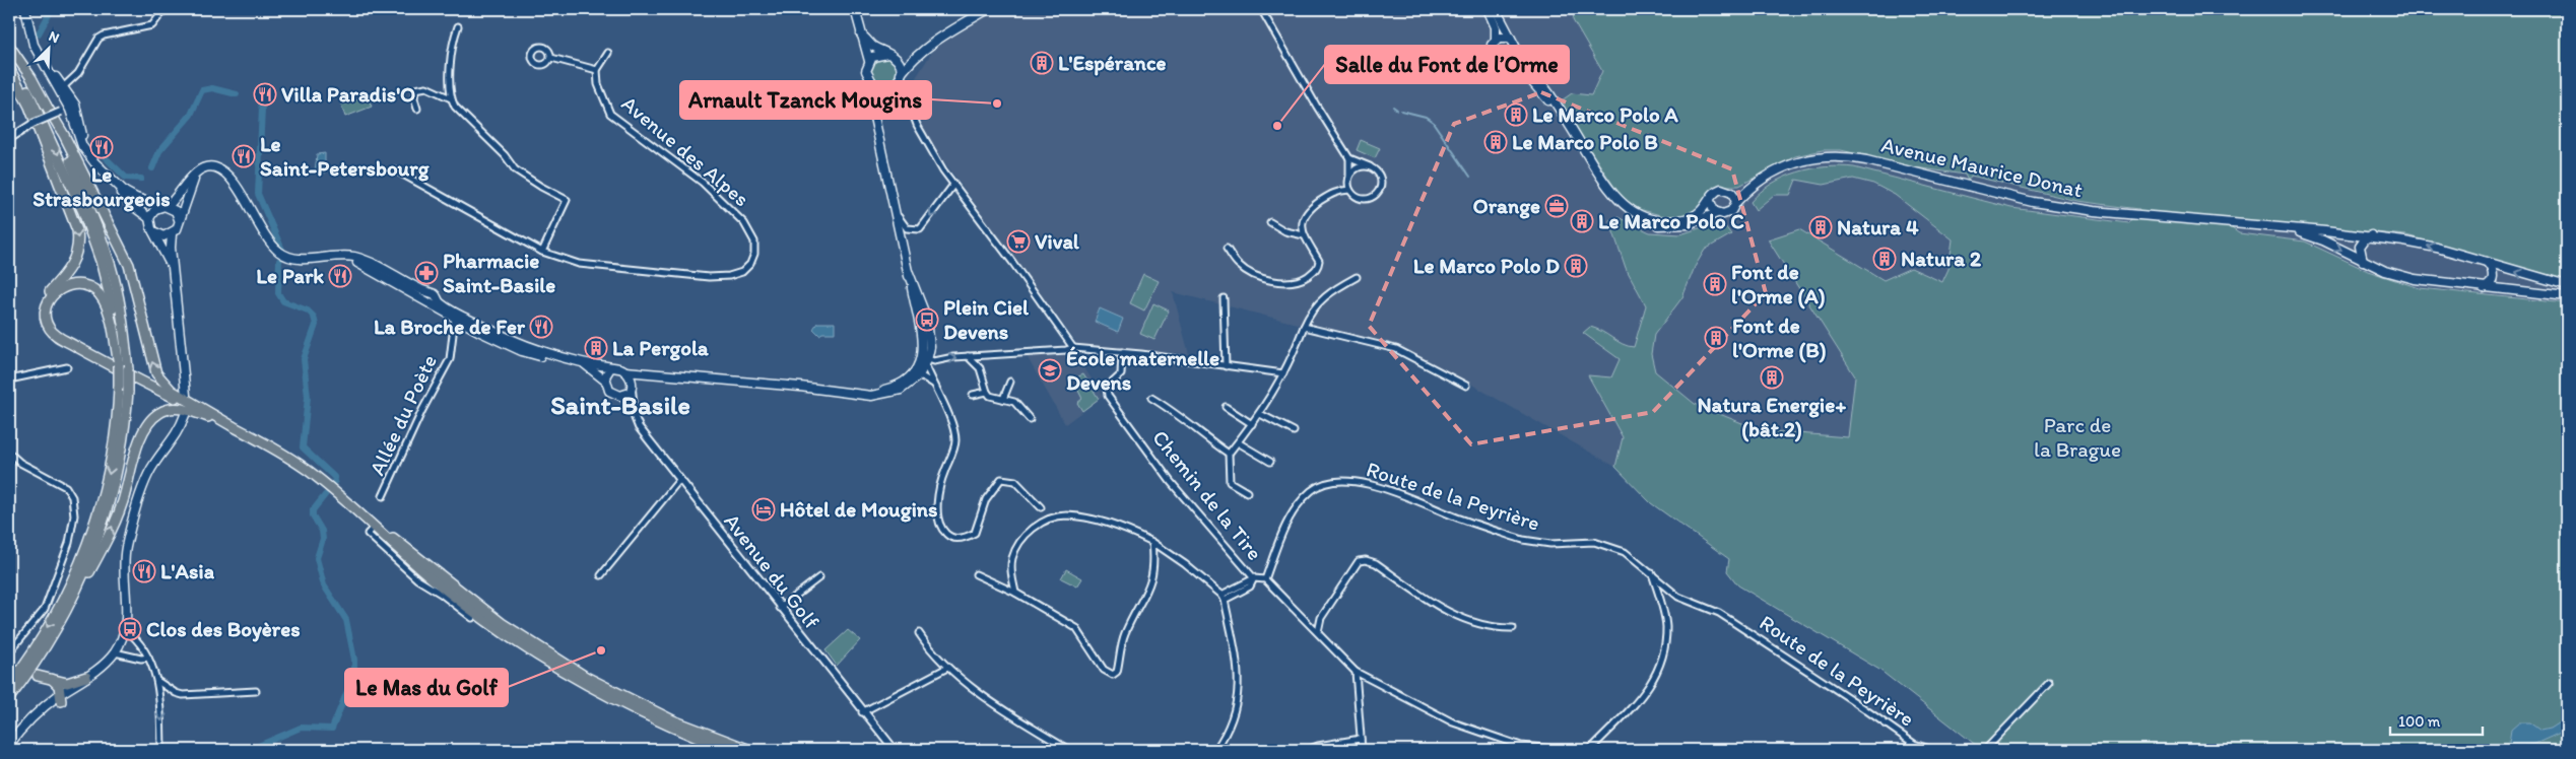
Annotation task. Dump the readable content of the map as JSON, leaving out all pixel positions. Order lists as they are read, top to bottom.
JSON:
{
  "streets": {
    "main road": ["Avenue Maurice Donat"],
    "street": [
      "Avenue des Alpes",
      "Allée du Poète",
      "Chemin de la Tire",
      "Route de la Peyrière",
      "Avenue du Golf"
    ]
  },
  "crossings": [
    ["Chemin de la Tire", "Route de la Peyrière"]
  ],
  "districts": ["Saint-Basile"],
  "parks": ["Parc de la Brague"],
  "places": {
    "building": [
      "L'Espérance",
      "Le Marco Polo A",
      "Le Marco Polo B",
      "Le Marco Polo C",
      "Natura 4",
      "Natura 2",
      "Le Marco Polo D",
      "Font de l'Orme (A)",
      "Font de l'Orme (B)",
      "La Pergola",
      "Natura Energie+ (bât.2)"
    ],
    "restaurant": [
      "Villa Paradis'O",
      "Le Strasbourgeois",
      "Le Saint-Petersbourg",
      "Le Park",
      "La Broche de Fer",
      "L'Asia"
    ],
    "other": ["Arnault Tzanck Mougins", "Salle du Font de l’Orme", "Le Mas du Golf"],
    "office": ["Orange"],
    "supermarket": ["Vival"],
    "pharmacy": ["Pharmacie Saint-Basile"],
    "bus stop": ["Plein Ciel Devens", "Clos des Boyères"],
    "school or university": ["École maternelle Devens"],
    "hotel": ["Hôtel de Mougins"]
  },
  "scale_bar": "100 m",
  "north": "top right"
}
